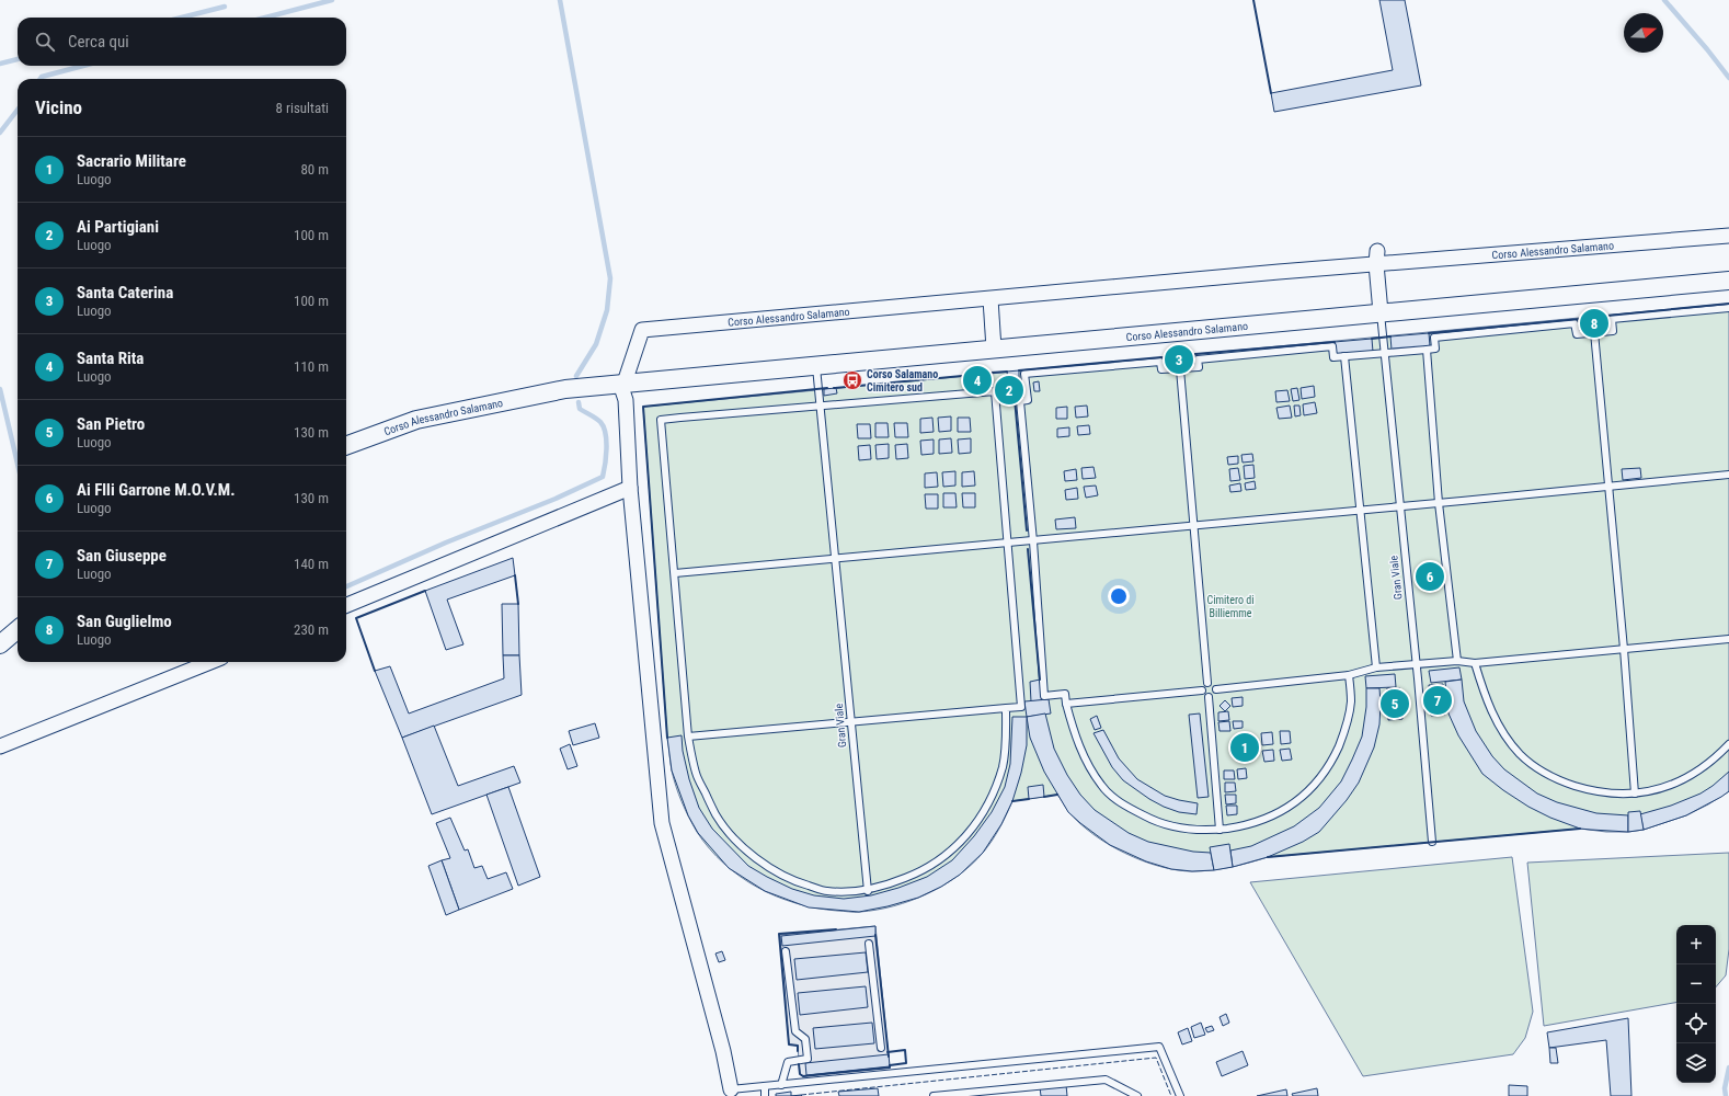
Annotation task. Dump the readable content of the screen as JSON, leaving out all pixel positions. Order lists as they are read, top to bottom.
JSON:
{
  "streets": {
    "street": ["Corso Alessandro Salamano"],
    "lane": ["Gran Viale"]
  },
  "crossings": [
    ["Corso Alessandro Salamano", "Gran Viale"]
  ],
  "parks": ["Cimitero di Billiemme"],
  "places": {
    "bus stop": ["Corso Salamano Cimitero sud"]
  },
  "north": "right",
  "page": {
    "search": "Cerca qui",
    "heading": ["Vicino", "8 risultati"],
    "list": [
      {
        "mark": "1",
        "name": "Sacrario Militare",
        "note": "Luogo",
        "value": "80 m"
      },
      {
        "mark": "2",
        "name": "Ai Partigiani",
        "note": "Luogo",
        "value": "100 m"
      },
      {
        "mark": "3",
        "name": "Santa Caterina",
        "note": "Luogo",
        "value": "100 m"
      },
      {
        "mark": "4",
        "name": "Santa Rita",
        "note": "Luogo",
        "value": "110 m"
      },
      {
        "mark": "5",
        "name": "San Pietro",
        "note": "Luogo",
        "value": "130 m"
      },
      {
        "mark": "6",
        "name": "Ai Flli Garrone M.O.V.M.",
        "note": "Luogo",
        "value": "130 m"
      },
      {
        "mark": "7",
        "name": "San Giuseppe",
        "note": "Luogo",
        "value": "140 m"
      },
      {
        "mark": "8",
        "name": "San Guglielmo",
        "note": "Luogo",
        "value": "230 m"
      }
    ],
    "pins": [
      "8",
      "3",
      "4",
      "2",
      "6",
      "7",
      "5",
      "1"
    ],
    "map_buttons": ["+", "−"]
  }
}
